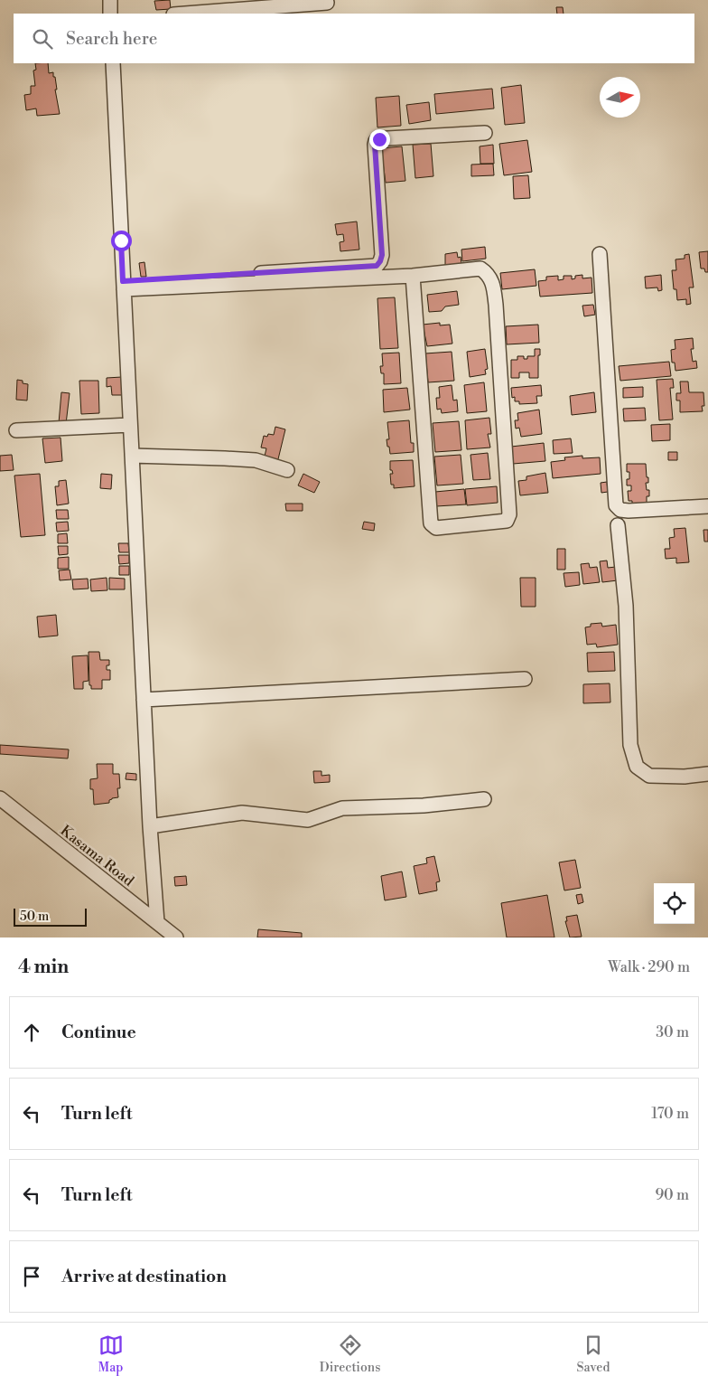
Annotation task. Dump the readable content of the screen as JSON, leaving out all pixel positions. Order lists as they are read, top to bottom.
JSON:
{
  "streets": {
    "street": ["Kasama Road"]
  },
  "scale_bar": "50 m",
  "north": "right",
  "page": {
    "search": "Search here",
    "scale": "50 m",
    "heading": ["4 min", "Walk · 290 m"],
    "list": [
      ["Continue", "30 m"],
      ["Turn left", "170 m"],
      ["Turn left", "90 m"],
      "Arrive at destination"
    ],
    "nav": ["Map", "Directions", "Saved"]
  }
}
